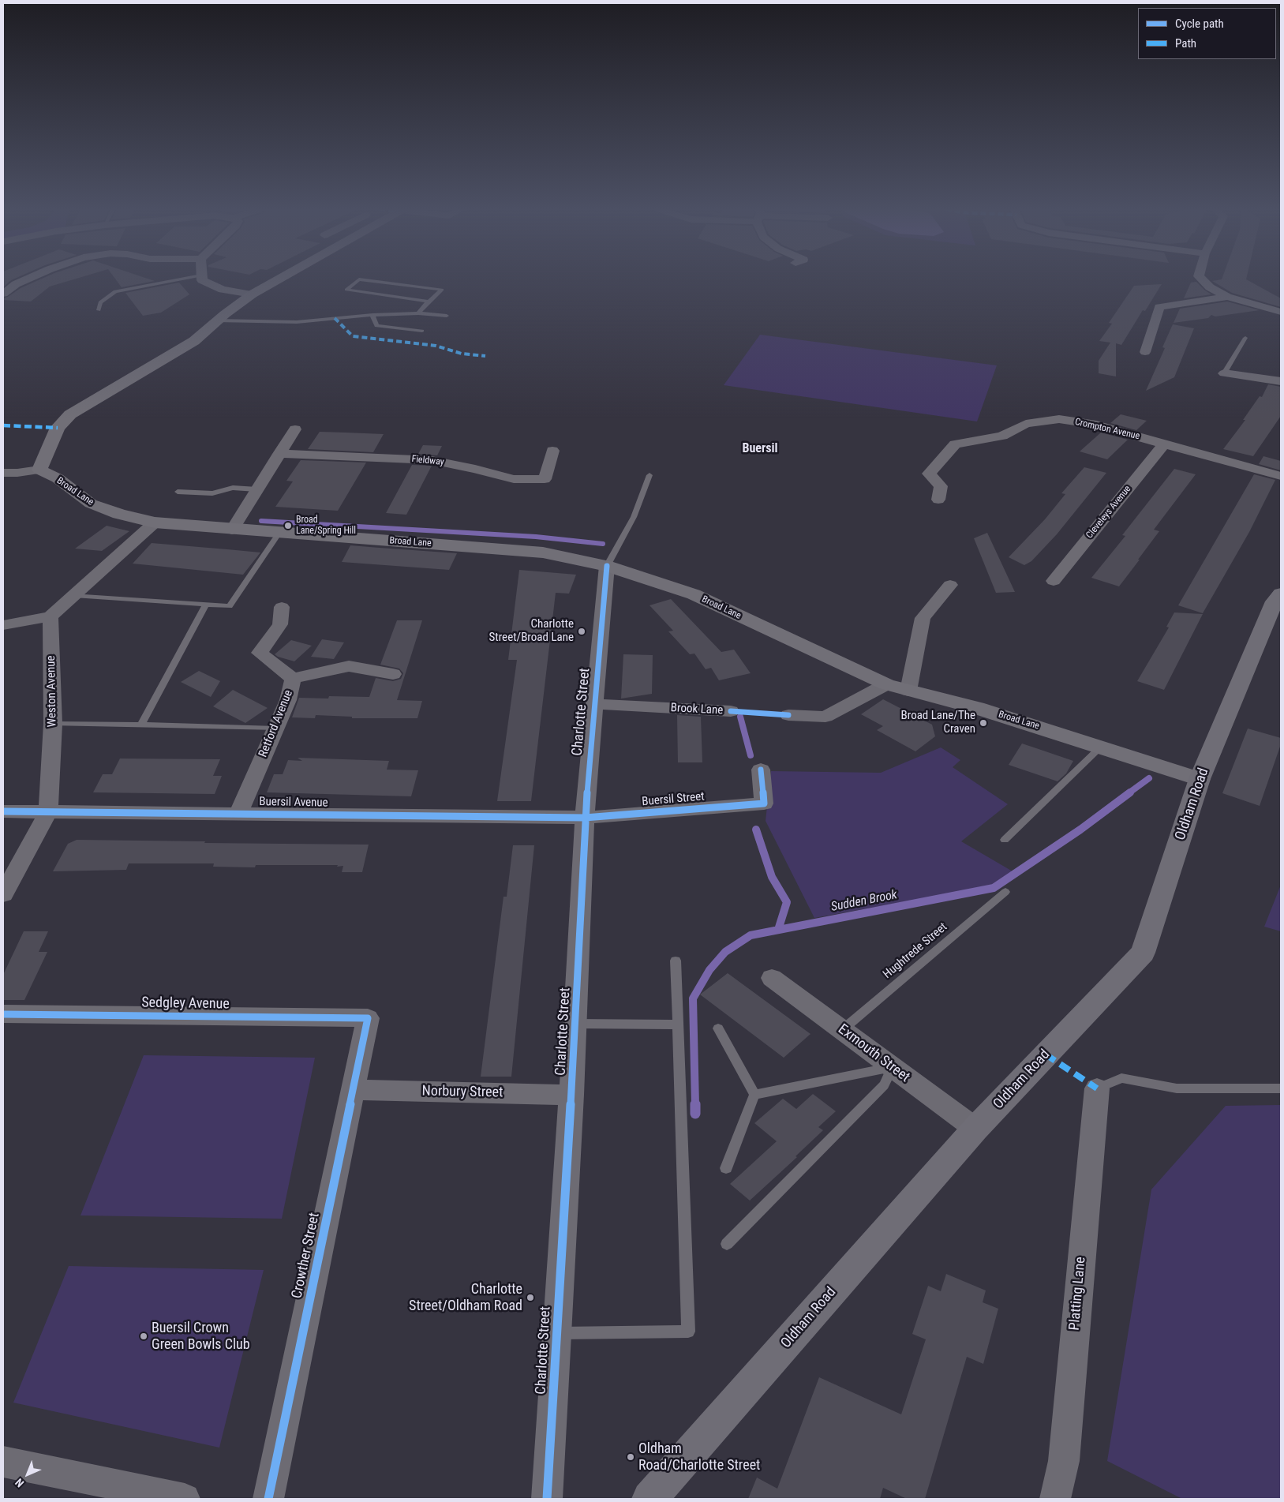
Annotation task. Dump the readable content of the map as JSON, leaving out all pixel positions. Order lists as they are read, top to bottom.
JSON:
{
  "streets": {
    "main road": ["Broad Lane", "Oldham Road"],
    "street": [
      "Crompton Avenue",
      "Fieldway",
      "Cleveleys Avenue",
      "Weston Avenue",
      "Brook Lane",
      "Charlotte Street",
      "Retford Avenue",
      "Buersil Street",
      "Buersil Avenue",
      "Sedgley Avenue",
      "Exmouth Street",
      "Norbury Street",
      "Crowther Street",
      "Platting Lane"
    ],
    "lane": ["Hughtrede Street"]
  },
  "crossings": [
    ["Crompton Avenue", "Cleveleys Avenue"],
    ["Broad Lane", "Charlotte Street"],
    ["Broad Lane", "Oldham Road"],
    ["Weston Avenue", "Buersil Avenue"],
    ["Brook Lane", "Charlotte Street"],
    ["Charlotte Street", "Buersil Street"],
    ["Charlotte Street", "Buersil Avenue"],
    ["Charlotte Street", "Norbury Street"],
    ["Retford Avenue", "Buersil Avenue"],
    ["Buersil Street", "Buersil Avenue"],
    ["Oldham Road", "Exmouth Street"],
    ["Hughtrede Street", "Exmouth Street"],
    ["Sedgley Avenue", "Crowther Street"],
    ["Norbury Street", "Crowther Street"]
  ],
  "districts": ["Buersil"],
  "water": ["Sudden Brook"],
  "places": [
    "Broad Lane/Spring Hill",
    "Charlotte Street/Broad Lane",
    "Broad Lane/The Craven",
    "Charlotte Street/Oldham Road",
    "Buersil Crown Green Bowls Club",
    "Oldham Road/Charlotte Street"
  ],
  "legend": ["Cycle path", "Path"],
  "north": "bottom left"
}
